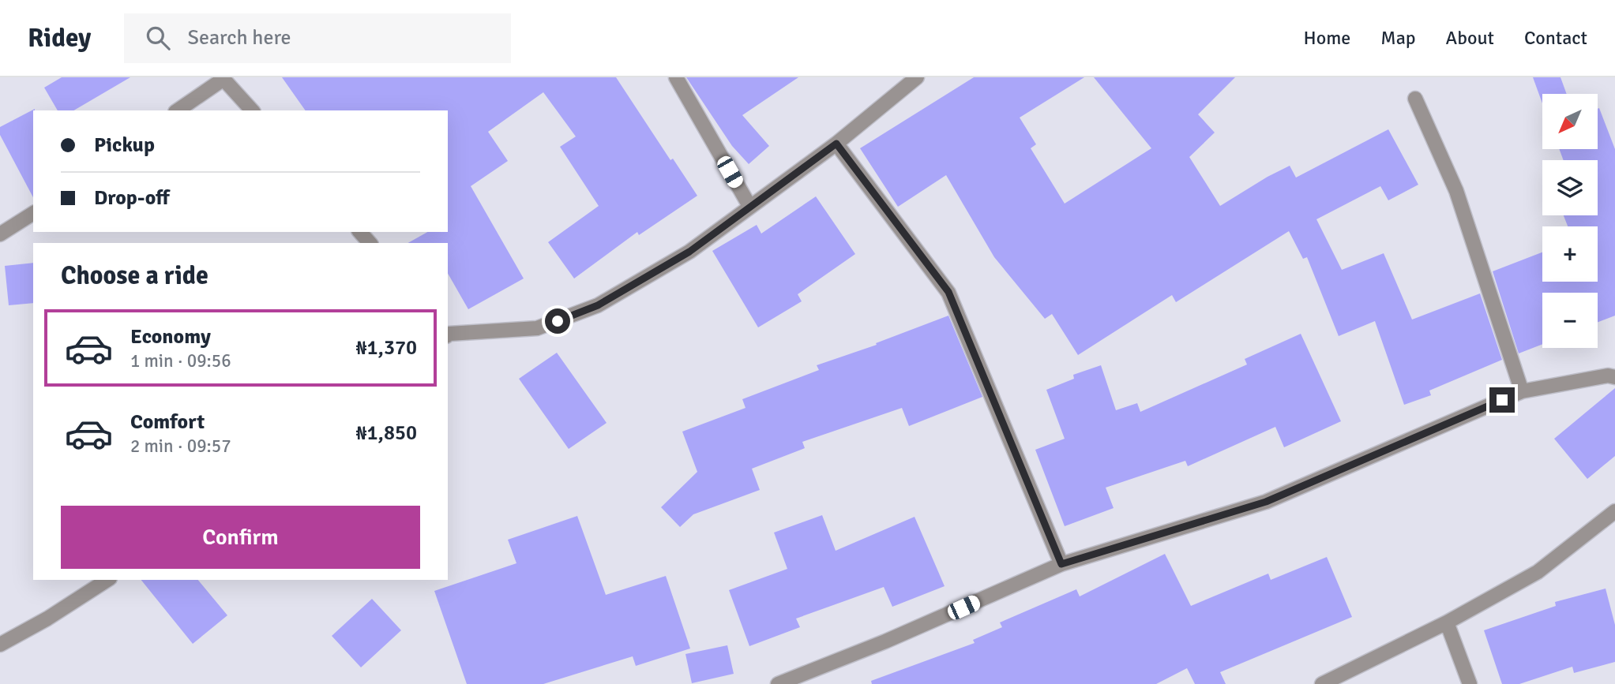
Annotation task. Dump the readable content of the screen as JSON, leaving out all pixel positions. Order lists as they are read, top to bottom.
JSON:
{
  "north": "bottom left",
  "page": {
    "header": "Ridey",
    "search": "Search here",
    "nav": [
      "Home",
      "Map",
      "About",
      "Contact"
    ],
    "map_buttons": ["+", "−"],
    "banner": ["Pickup", "Drop-off"],
    "heading": "Choose a ride",
    "list": [
      {
        "name": "Economy",
        "note": "1 min · 09:56",
        "value": "₦1,370"
      },
      {
        "name": "Comfort",
        "note": "2 min · 09:57",
        "value": "₦1,850"
      }
    ],
    "buttons": "Confirm"
  }
}
